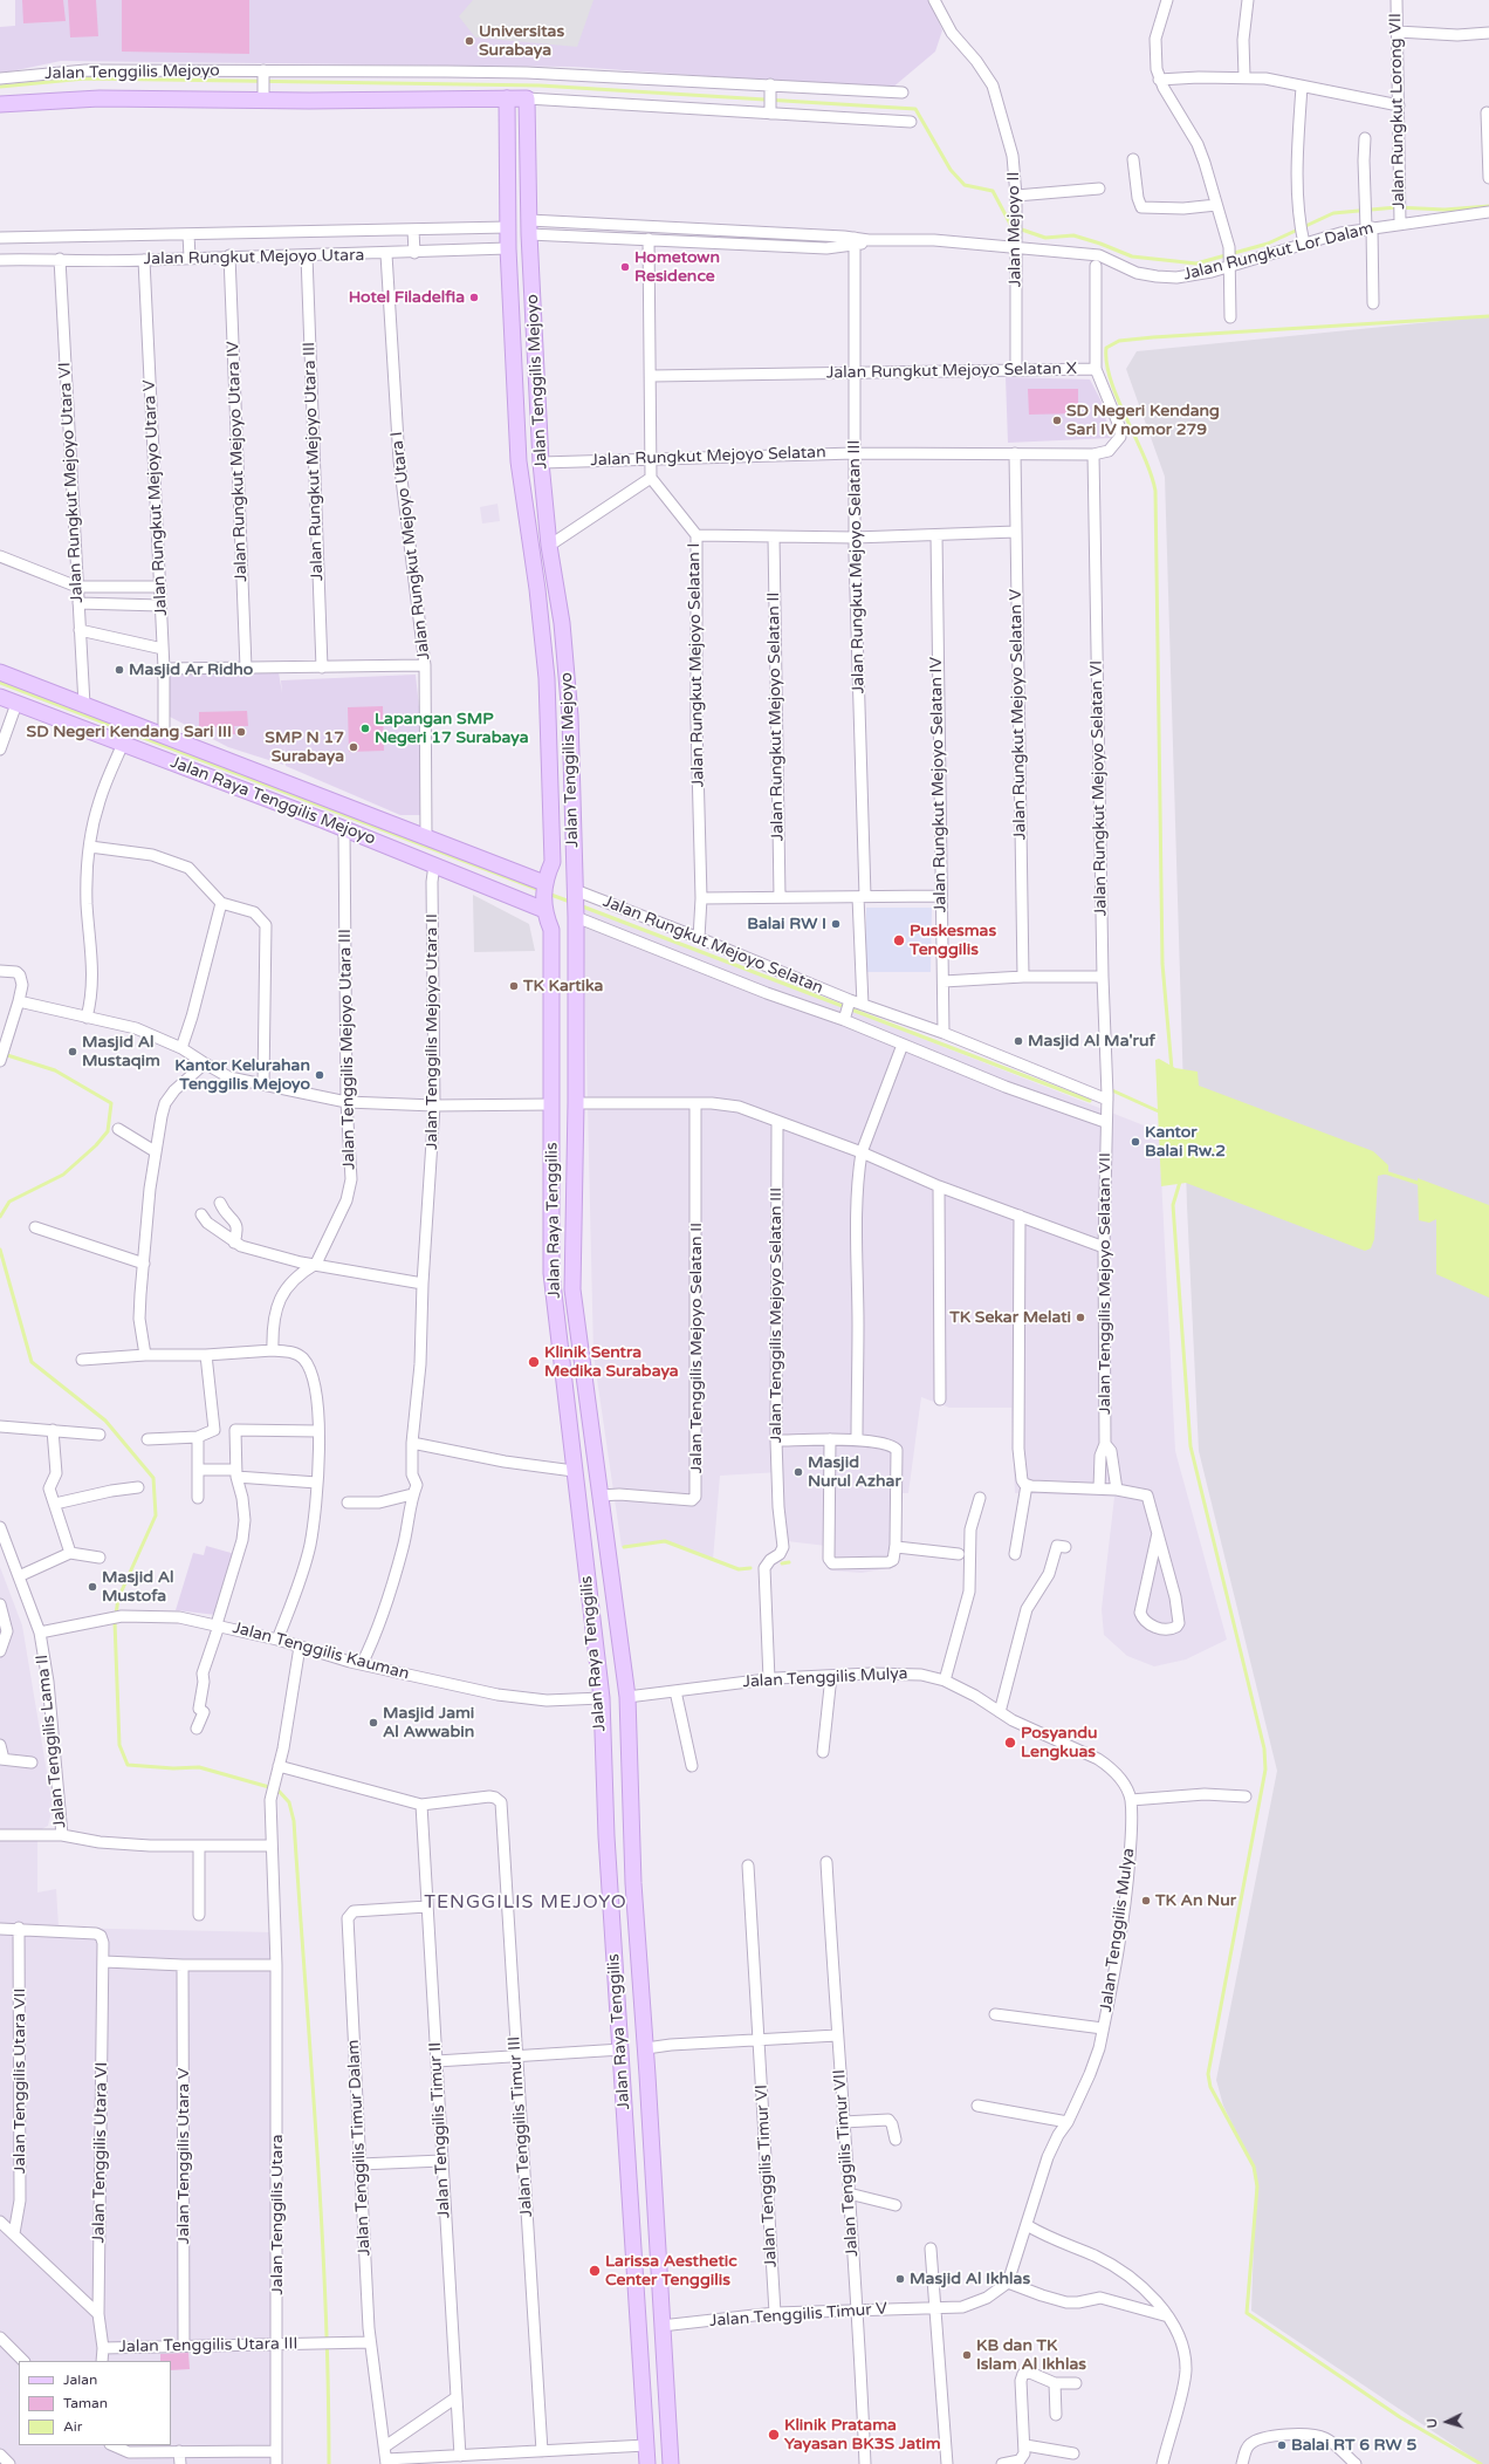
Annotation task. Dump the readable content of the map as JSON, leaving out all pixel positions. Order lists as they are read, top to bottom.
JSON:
{
  "streets": {
    "main road": ["Jalan Tenggilis Mejoyo", "Jalan Raya Tenggilis Mejoyo", "Jalan Raya Tenggilis"],
    "street": [
      "Jalan Rungkut Lorong VII",
      "Jalan Mejoyo II",
      "Jalan Rungkut Lor Dalam",
      "Jalan Rungkut Mejoyo Utara",
      "Jalan Rungkut Mejoyo Selatan X",
      "Jalan Rungkut Mejoyo Selatan",
      "Jalan Rungkut Mejoyo Utara IV",
      "Jalan Rungkut Mejoyo Utara III",
      "Jalan Rungkut Mejoyo Utara VI",
      "Jalan Rungkut Mejoyo Utara V",
      "Jalan Rungkut Mejoyo Utara I",
      "Jalan Rungkut Mejoyo Selatan III",
      "Jalan Rungkut Mejoyo Selatan I",
      "Jalan Rungkut Mejoyo Selatan V",
      "Jalan Rungkut Mejoyo Selatan II",
      "Jalan Rungkut Mejoyo Selatan IV",
      "Jalan Rungkut Mejoyo Selatan VI",
      "Jalan Tenggilis Mejoyo Utara II",
      "Jalan Tenggilis Mejoyo Utara III",
      "Jalan Tenggilis Mejoyo Selatan VII",
      "Jalan Tenggilis Mejoyo Selatan III",
      "Jalan Tenggilis Mejoyo Selatan II",
      "Jalan Tenggilis Kauman",
      "Jalan Tenggilis Mulya",
      "Jalan Tenggilis Lama II",
      "Jalan Tenggilis Utara VII",
      "Jalan Tenggilis Timur III",
      "Jalan Tenggilis Timur II",
      "Jalan Tenggilis Timur Dalam",
      "Jalan Tenggilis Utara VI",
      "Jalan Tenggilis Utara V",
      "Jalan Tenggilis Timur VII",
      "Jalan Tenggilis Timur VI",
      "Jalan Tenggilis Utara",
      "Jalan Tenggilis Timur V",
      "Jalan Tenggilis Utara III"
    ]
  },
  "crossings": [
    ["Jalan Tenggilis Mejoyo", "Jalan Rungkut Mejoyo Utara"],
    ["Jalan Tenggilis Mejoyo", "Jalan Rungkut Mejoyo Selatan"],
    ["Jalan Tenggilis Mejoyo", "Jalan Raya Tenggilis Mejoyo"],
    ["Jalan Tenggilis Mejoyo", "Jalan Raya Tenggilis"],
    ["Jalan Rungkut Lorong VII", "Jalan Rungkut Lor Dalam"],
    ["Jalan Mejoyo II", "Jalan Rungkut Lor Dalam"],
    ["Jalan Mejoyo II", "Jalan Rungkut Mejoyo Selatan X"],
    ["Jalan Rungkut Mejoyo Utara", "Jalan Rungkut Mejoyo Utara IV"],
    ["Jalan Rungkut Mejoyo Utara", "Jalan Rungkut Mejoyo Utara III"],
    ["Jalan Rungkut Mejoyo Utara", "Jalan Rungkut Mejoyo Utara VI"],
    ["Jalan Rungkut Mejoyo Utara", "Jalan Rungkut Mejoyo Utara V"],
    ["Jalan Rungkut Mejoyo Utara", "Jalan Rungkut Mejoyo Utara I"],
    ["Jalan Rungkut Mejoyo Selatan X", "Jalan Rungkut Mejoyo Selatan"],
    ["Jalan Rungkut Mejoyo Selatan X", "Jalan Rungkut Mejoyo Selatan III"],
    ["Jalan Rungkut Mejoyo Selatan X", "Jalan Rungkut Mejoyo Selatan V"],
    ["Jalan Rungkut Mejoyo Selatan X", "Jalan Rungkut Mejoyo Selatan VI"],
    ["Jalan Rungkut Mejoyo Selatan", "Jalan Rungkut Mejoyo Selatan III"],
    ["Jalan Rungkut Mejoyo Selatan", "Jalan Rungkut Mejoyo Selatan I"],
    ["Jalan Rungkut Mejoyo Selatan", "Jalan Rungkut Mejoyo Selatan V"],
    ["Jalan Rungkut Mejoyo Selatan", "Jalan Rungkut Mejoyo Selatan IV"],
    ["Jalan Rungkut Mejoyo Selatan", "Jalan Rungkut Mejoyo Selatan VI"],
    ["Jalan Rungkut Mejoyo Selatan", "Jalan Raya Tenggilis"],
    ["Jalan Rungkut Mejoyo Selatan", "Jalan Tenggilis Mejoyo Selatan VII"],
    ["Jalan Rungkut Mejoyo Utara VI", "Jalan Raya Tenggilis Mejoyo"],
    ["Jalan Rungkut Mejoyo Utara V", "Jalan Raya Tenggilis Mejoyo"],
    ["Jalan Rungkut Mejoyo Utara I", "Jalan Raya Tenggilis Mejoyo"],
    ["Jalan Rungkut Mejoyo Selatan VI", "Jalan Tenggilis Mejoyo Selatan VII"],
    ["Jalan Raya Tenggilis Mejoyo", "Jalan Tenggilis Mejoyo Utara II"],
    ["Jalan Raya Tenggilis Mejoyo", "Jalan Tenggilis Mejoyo Utara III"],
    ["Jalan Raya Tenggilis Mejoyo", "Jalan Raya Tenggilis"],
    ["Jalan Raya Tenggilis", "Jalan Tenggilis Mejoyo Selatan II"],
    ["Jalan Raya Tenggilis", "Jalan Tenggilis Kauman"],
    ["Jalan Raya Tenggilis", "Jalan Tenggilis Mulya"],
    ["Jalan Raya Tenggilis", "Jalan Tenggilis Timur V"],
    ["Jalan Tenggilis Mejoyo Selatan III", "Jalan Tenggilis Mulya"],
    ["Jalan Tenggilis Kauman", "Jalan Tenggilis Lama II"],
    ["Jalan Tenggilis Kauman", "Jalan Tenggilis Utara"],
    ["Jalan Tenggilis Lama II", "Jalan Tenggilis Utara"],
    ["Jalan Tenggilis Utara VII", "Jalan Tenggilis Utara VI"],
    ["Jalan Tenggilis Timur III", "Jalan Tenggilis Timur II"],
    ["Jalan Tenggilis Timur II", "Jalan Tenggilis Timur Dalam"],
    ["Jalan Tenggilis Timur Dalam", "Jalan Tenggilis Utara III"],
    ["Jalan Tenggilis Utara VI", "Jalan Tenggilis Utara III"],
    ["Jalan Tenggilis Utara V", "Jalan Tenggilis Utara III"],
    ["Jalan Tenggilis Timur VII", "Jalan Tenggilis Timur V"],
    ["Jalan Tenggilis Timur VI", "Jalan Tenggilis Timur V"],
    ["Jalan Tenggilis Utara", "Jalan Tenggilis Utara III"]
  ],
  "districts": ["TENGGILIS MEJOYO"],
  "places": [
    "Universitas Surabaya",
    "Hometown Residence",
    "Hotel Filadelfia",
    "SD Negeri Kendang Sari IV nomor 279",
    "Masjid Ar Ridho",
    "Lapangan SMP Negeri 17 Surabaya",
    "SD Negeri Kendang Sari III",
    "SMP N 17 Surabaya",
    "Balai RW I",
    "Puskesmas Tenggilis",
    "TK Kartika",
    "Masjid Al Ma'ruf",
    "Masjid Al Mustaqim",
    "Kantor Kelurahan Tenggilis Mejoyo",
    "Kantor Balai Rw.2",
    "TK Sekar Melati",
    "Klinik Sentra Medika Surabaya",
    "Masjid Nurul Azhar",
    "Masjid Al Mustofa",
    "Masjid Jami Al Awwabin",
    "Posyandu Lengkuas",
    "TK An Nur",
    "Larissa Aesthetic Center Tenggilis",
    "Masjid Al Ikhlas",
    "KB dan TK Islam Al Ikhlas",
    "Klinik Pratama Yayasan BK3S Jatim",
    "Balai RT 6 RW 5"
  ],
  "legend": ["Jalan", "Taman", "Air"],
  "north": "left"
}
